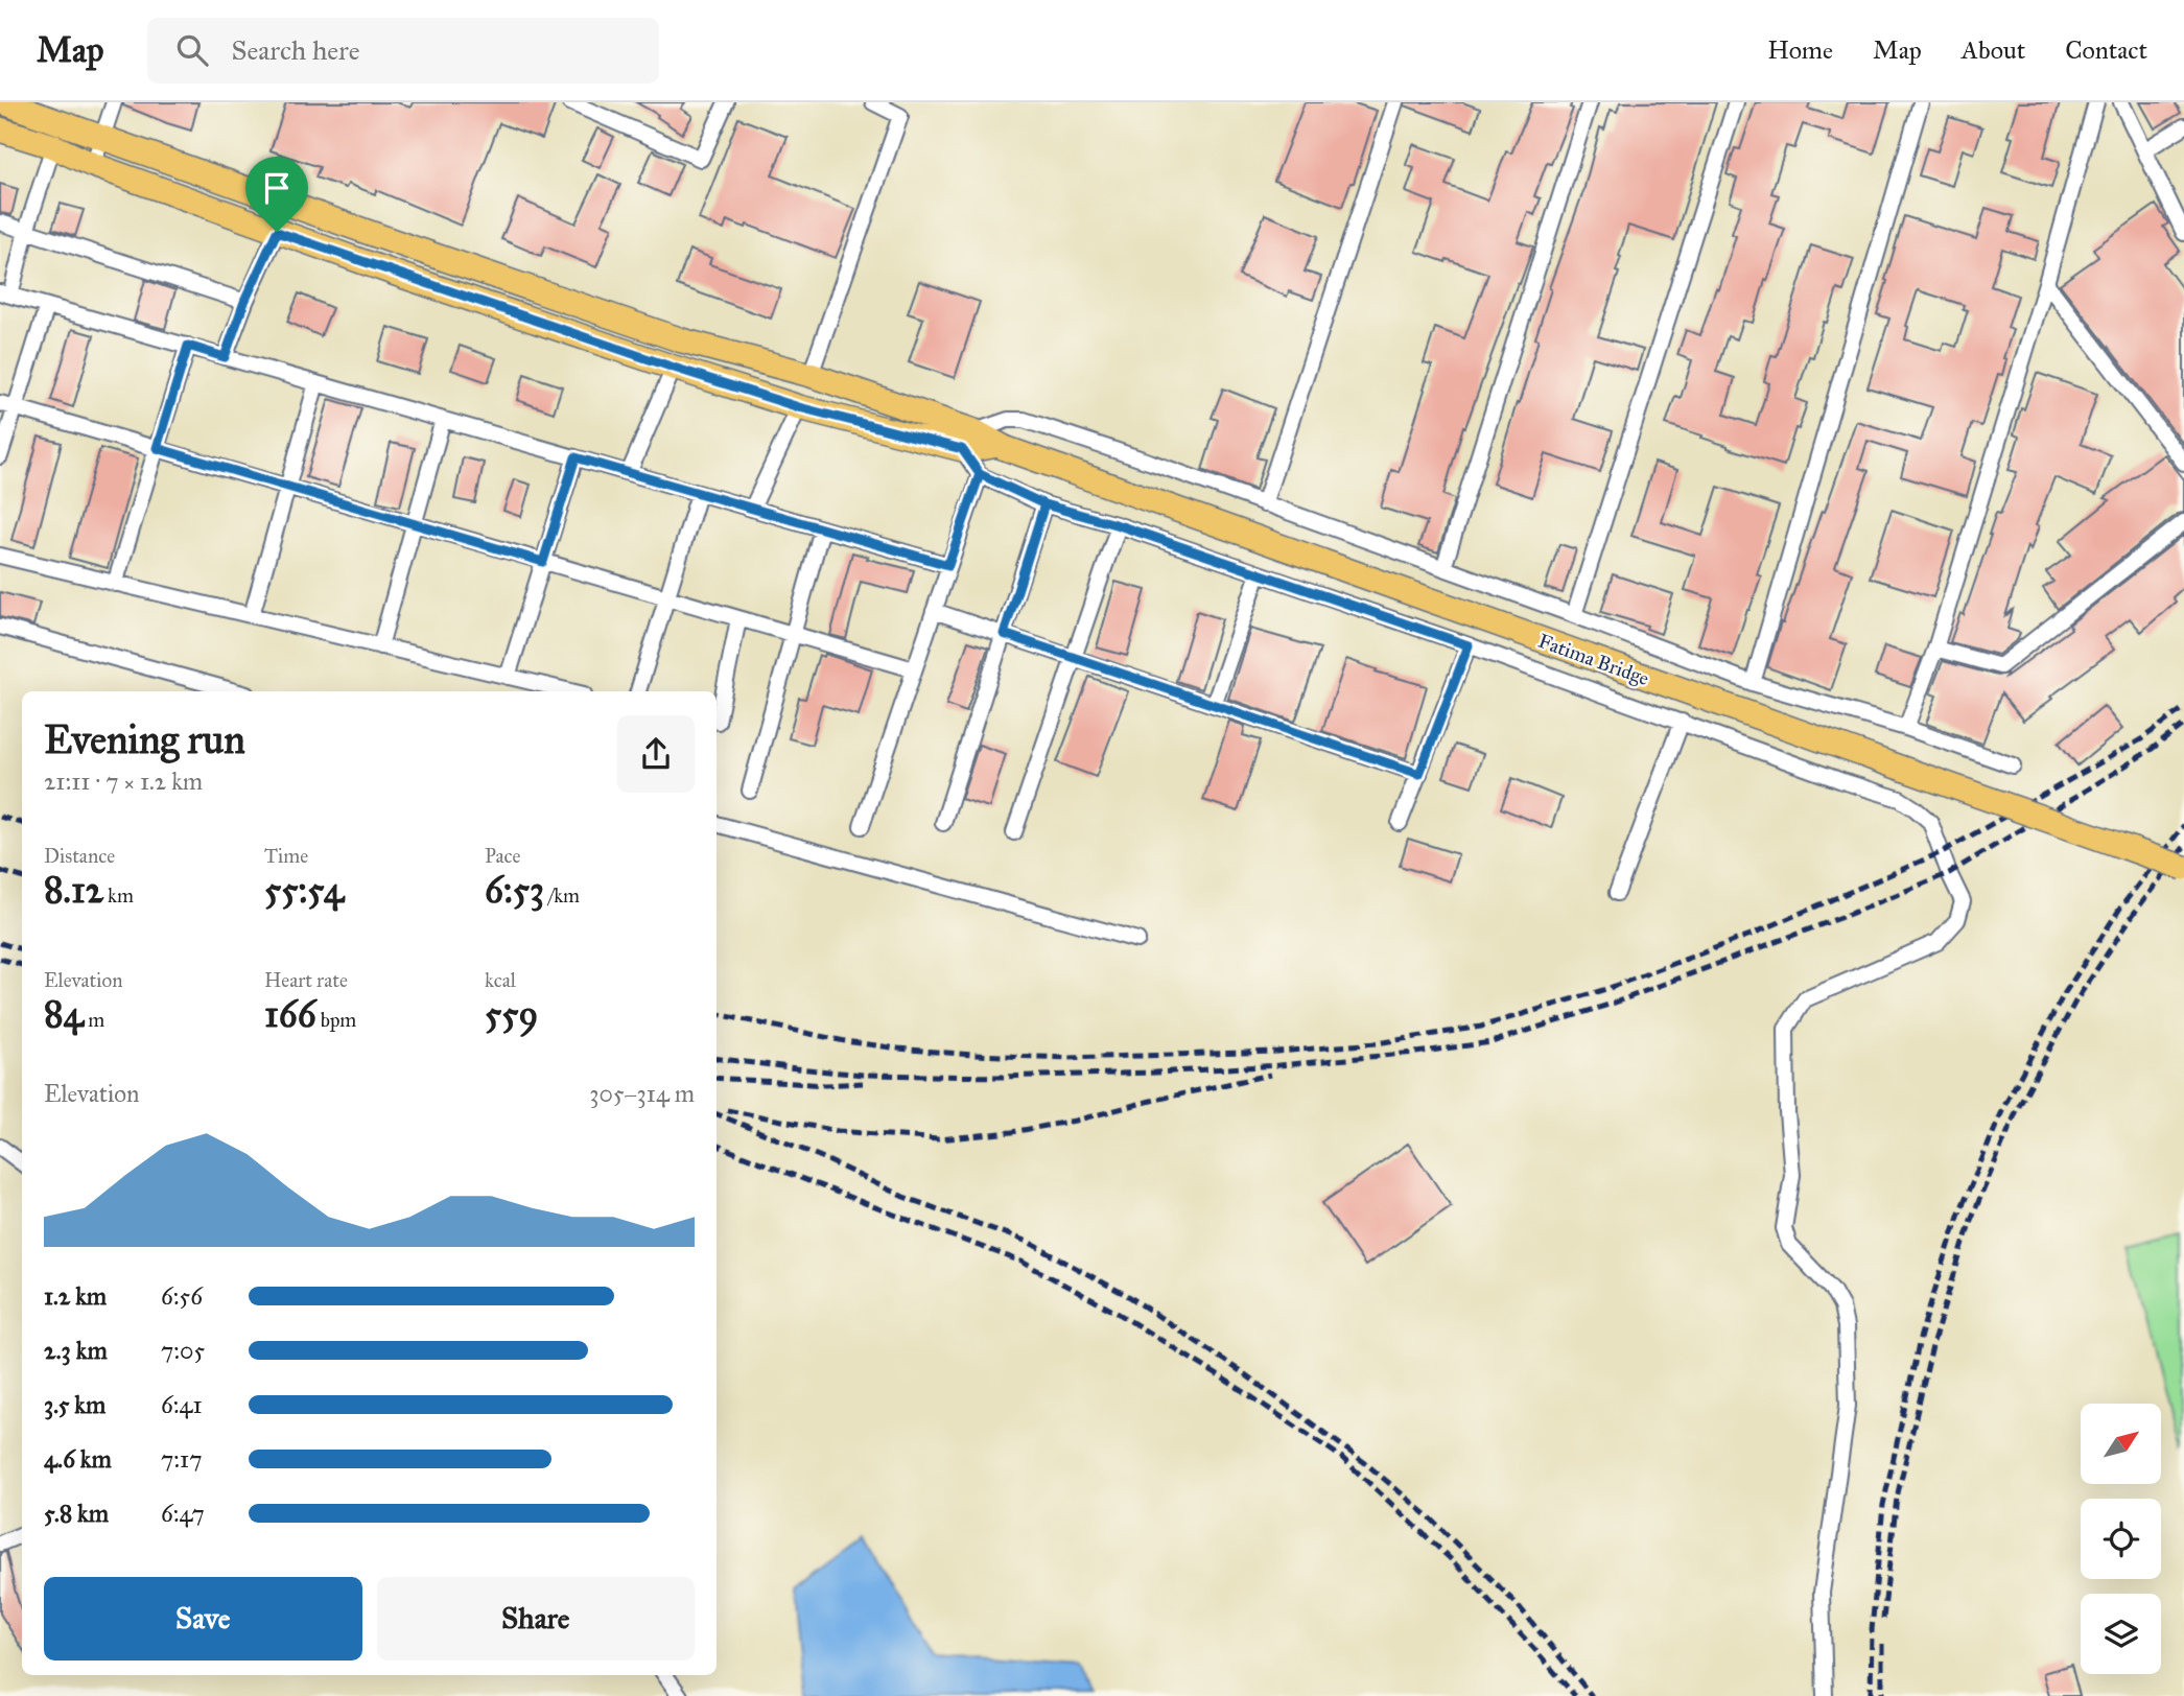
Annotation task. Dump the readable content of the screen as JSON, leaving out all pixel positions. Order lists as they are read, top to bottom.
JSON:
{
  "streets": {
    "main road": ["Fatima Bridge"]
  },
  "north": "top right",
  "page": {
    "header": "Map",
    "search": "Search here",
    "nav": [
      "Home",
      "Map",
      "About",
      "Contact"
    ],
    "heading": ["Evening run", "21:11 · 7 × 1.2 km"],
    "stats": [
      ["Distance", "8.12 km"],
      ["Time", "55:54"],
      ["Pace", "6:53 /km"],
      ["Elevation", "84 m"],
      ["Heart rate", "166 bpm"],
      ["kcal", "559"]
    ],
    "chart": ["Elevation", "305–314 m"],
    "list": [
      {
        "name": "1.2 km",
        "note": "6:56"
      },
      {
        "name": "2.3 km",
        "note": "7:05"
      },
      {
        "name": "3.5 km",
        "note": "6:41"
      },
      {
        "name": "4.6 km",
        "note": "7:17"
      },
      {
        "name": "5.8 km",
        "note": "6:47"
      }
    ],
    "buttons": ["Save", "Share"]
  }
}
